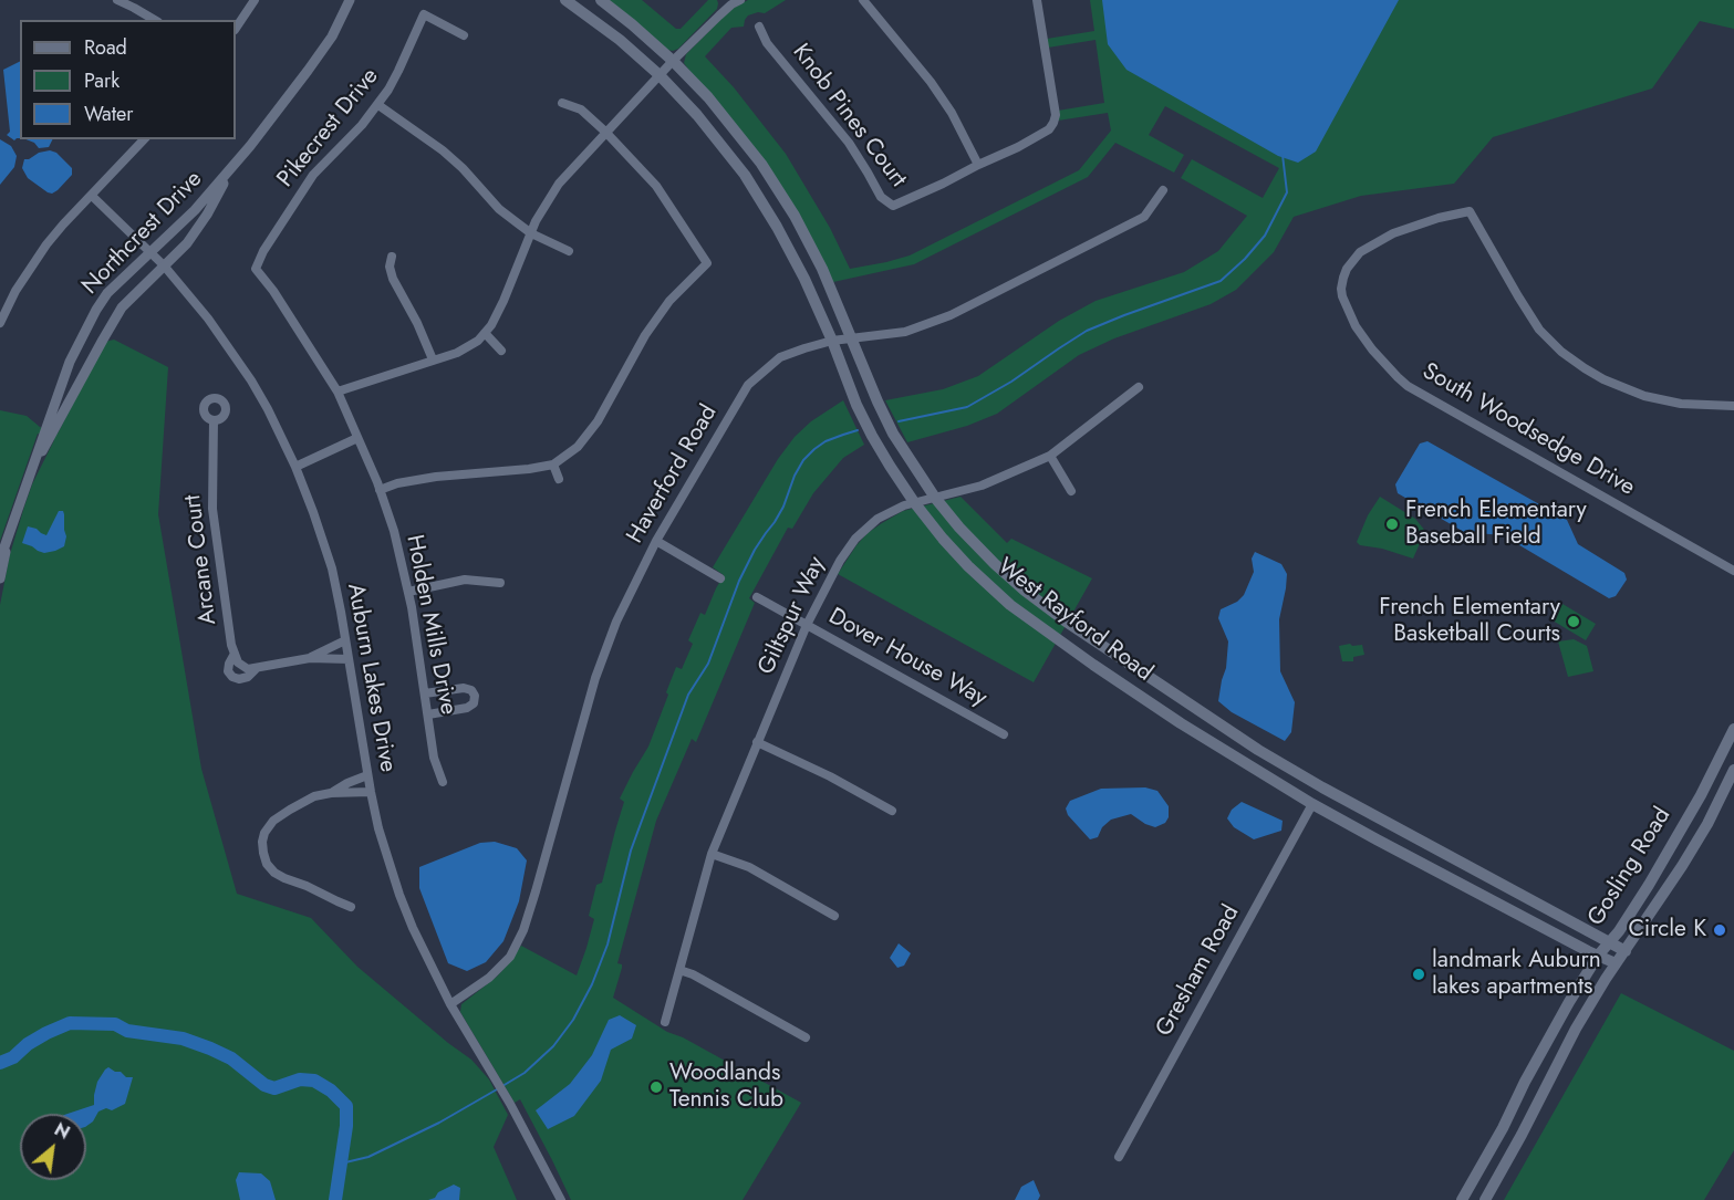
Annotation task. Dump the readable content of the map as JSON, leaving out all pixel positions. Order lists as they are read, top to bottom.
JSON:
{
  "streets": {
    "main road": ["West Rayford Road", "Gosling Road"],
    "street": [
      "Knob Pines Court",
      "Pikecrest Drive",
      "Northcrest Drive",
      "South Woodsedge Drive",
      "Haverford Road",
      "Arcane Court",
      "Giltspur Way",
      "Holden Mills Drive",
      "Dover House Way",
      "Auburn Lakes Drive",
      "Gresham Road"
    ]
  },
  "crossings": [
    ["Pikecrest Drive", "Holden Mills Drive"],
    ["Northcrest Drive", "Auburn Lakes Drive"],
    ["Haverford Road", "West Rayford Road"],
    ["Haverford Road", "Auburn Lakes Drive"],
    ["Arcane Court", "Auburn Lakes Drive"],
    ["Giltspur Way", "West Rayford Road"],
    ["Giltspur Way", "Dover House Way"],
    ["West Rayford Road", "Gosling Road"],
    ["West Rayford Road", "Gresham Road"]
  ],
  "places": [
    "French Elementary Baseball Field",
    "French Elementary Basketball Courts",
    "Circle K",
    "landmark Auburn lakes apartments",
    "Woodlands Tennis Club"
  ],
  "legend": ["Road", "Park", "Water"],
  "north": "top right"
}
